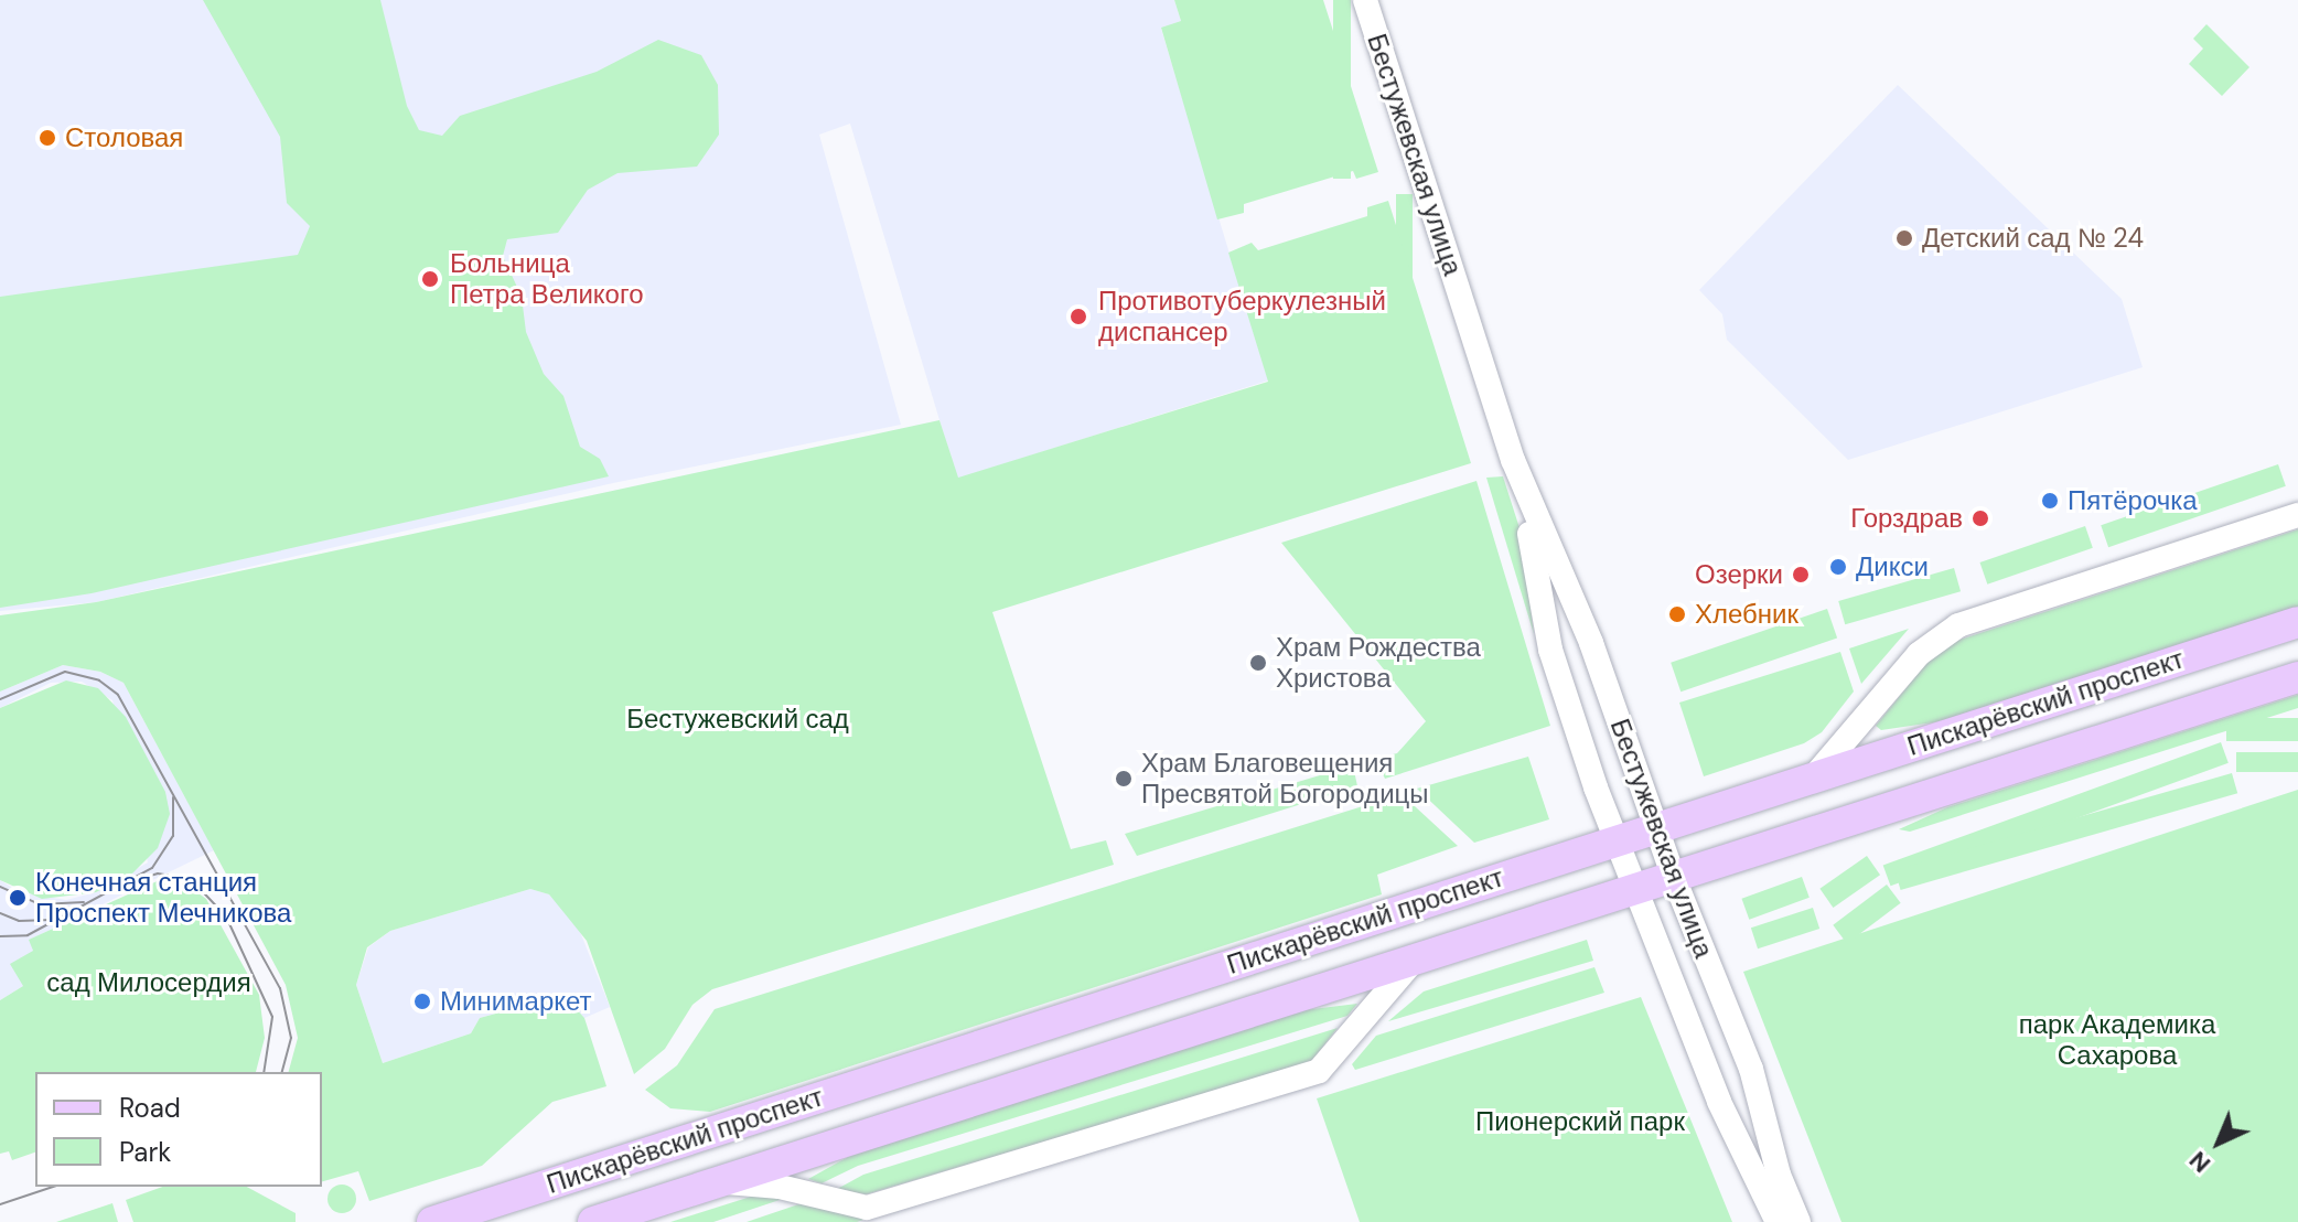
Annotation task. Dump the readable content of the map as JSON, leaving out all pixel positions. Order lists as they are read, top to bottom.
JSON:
{
  "streets": {
    "main road": ["Пискарёвский проспект"],
    "street": ["Бестужевская улица"]
  },
  "crossings": [
    ["Бестужевская улица", "Пискарёвский проспект"]
  ],
  "parks": [
    "Бестужевский сад",
    "сад Милосердия",
    "парк Академика Сахарова",
    "Пионерский парк"
  ],
  "places": [
    "Столовая",
    "Детский сад № 24",
    "Больница Петра Великого",
    "Противотуберкулезный диспансер",
    "Пятёрочка",
    "Горздрав",
    "Дикси",
    "Озерки",
    "Хлебник",
    "Храм Рождества Христова",
    "Храм Благовещения Пресвятой Богородицы",
    "Конечная станция Проспект Мечникова",
    "Минимаркет"
  ],
  "legend": ["Road", "Park"],
  "north": "bottom left"
}
